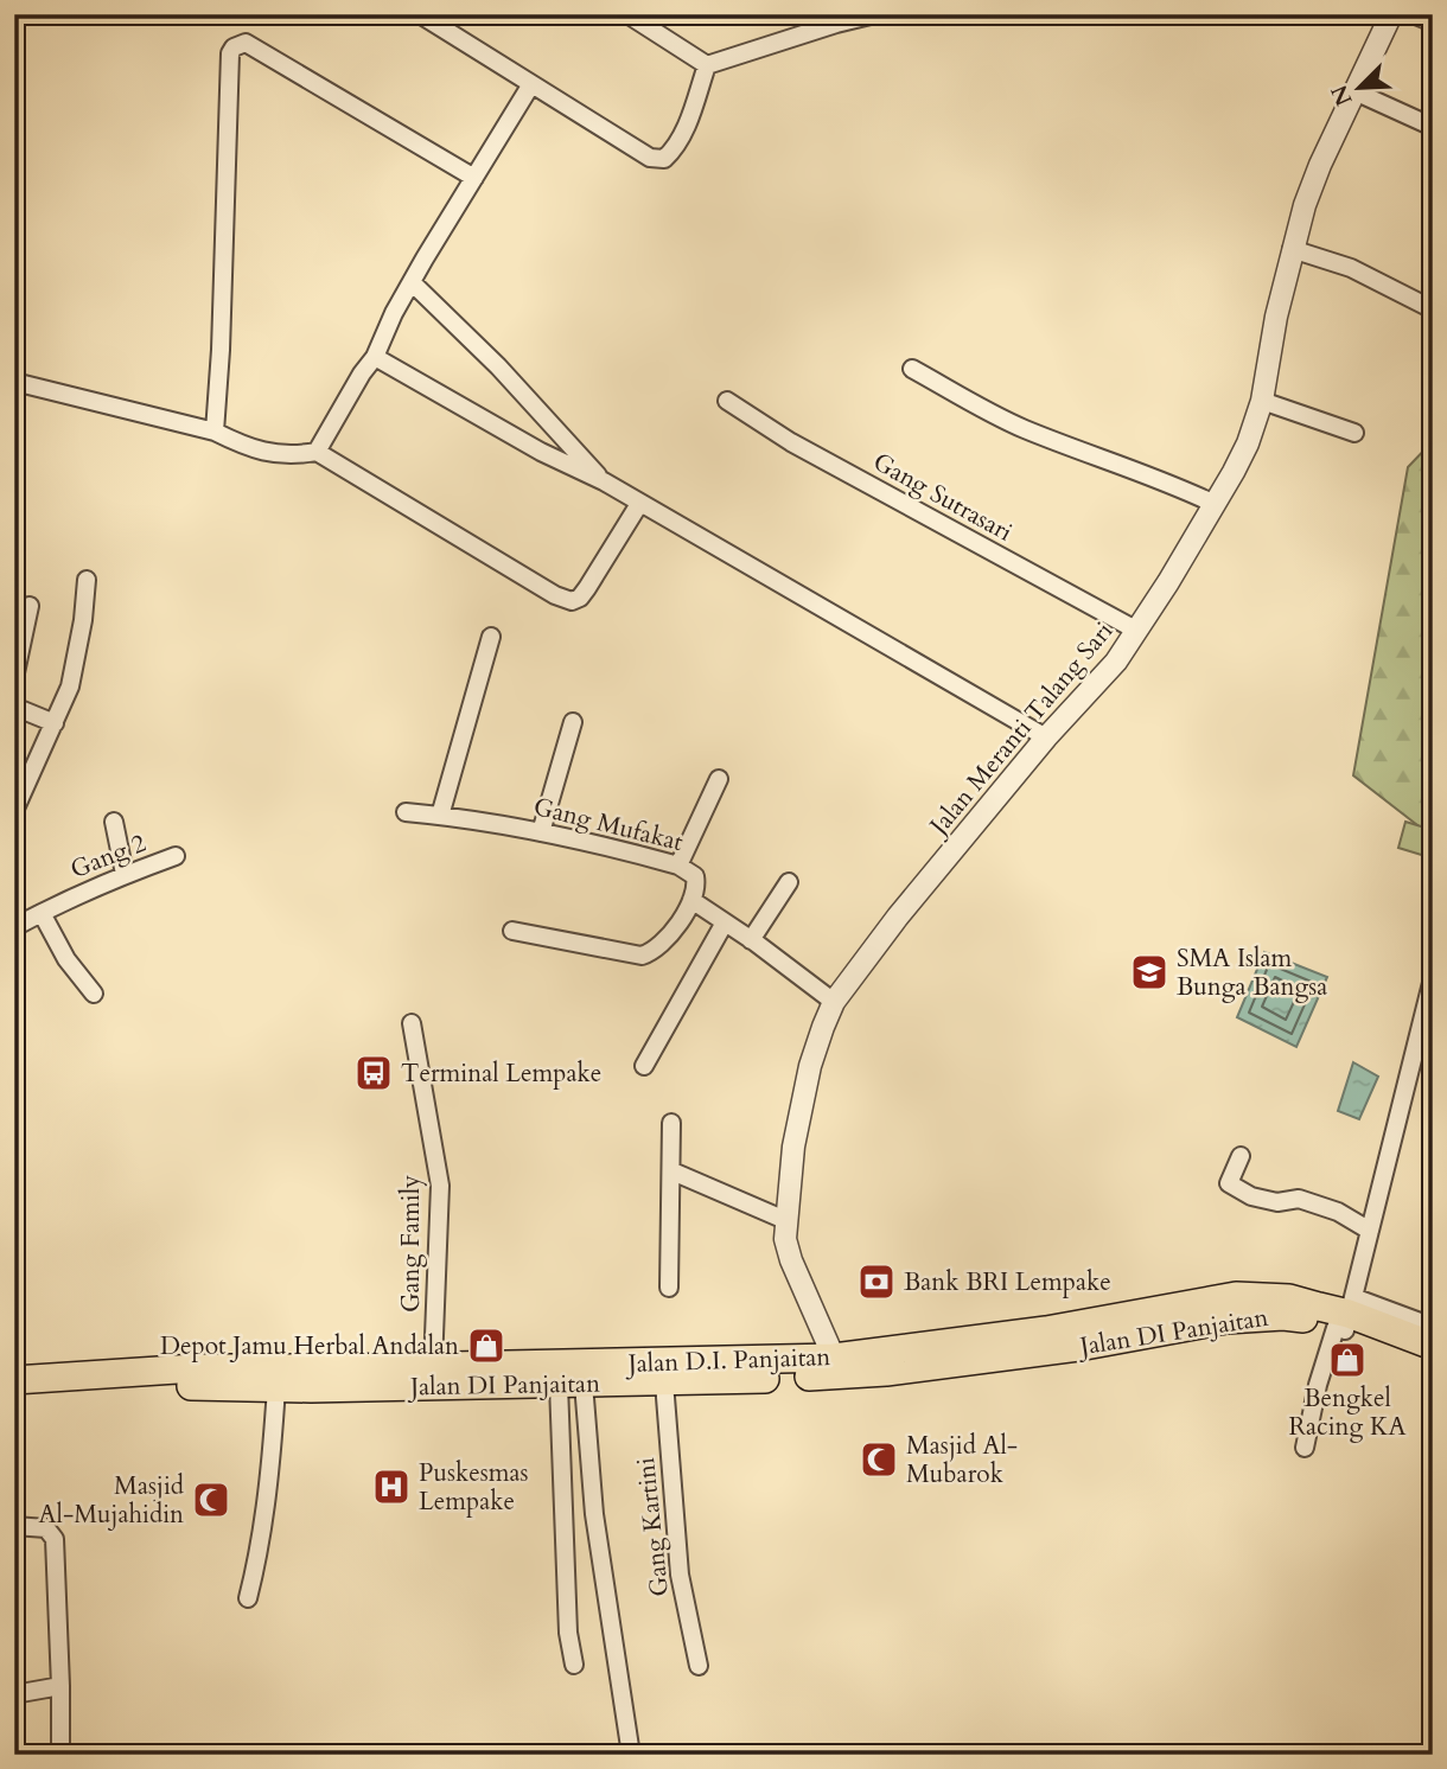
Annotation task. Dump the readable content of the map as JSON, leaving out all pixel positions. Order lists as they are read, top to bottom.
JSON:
{
  "streets": {
    "highway": ["Jalan DI Panjaitan", "Jalan D.I. Panjaitan"],
    "street": [
      "Gang Sutrasari",
      "Jalan Meranti Talang Sari",
      "Gang Mufakat",
      "Gang 2",
      "Gang Family",
      "Gang Kartini"
    ]
  },
  "crossings": [
    ["Gang Sutrasari", "Jalan Meranti Talang Sari"],
    ["Jalan Meranti Talang Sari", "Jalan DI Panjaitan"],
    ["Jalan Meranti Talang Sari", "Jalan D.I. Panjaitan"],
    ["Gang Family", "Jalan D.I. Panjaitan"],
    ["Jalan DI Panjaitan", "Jalan D.I. Panjaitan"],
    ["Jalan DI Panjaitan", "Gang Kartini"]
  ],
  "places": {
    "school or university": ["SMA Islam Bunga Bangsa"],
    "bus stop": ["Terminal Lempake"],
    "bank": ["Bank BRI Lempake"],
    "shop": ["Depot Jamu Herbal Andalan", "Bengkel Racing KA"],
    "mosque": ["Masjid Al- Mubarok", "Masjid Al-Mujahidin"],
    "hospital": ["Puskesmas Lempake"]
  },
  "north": "bottom left"
}
